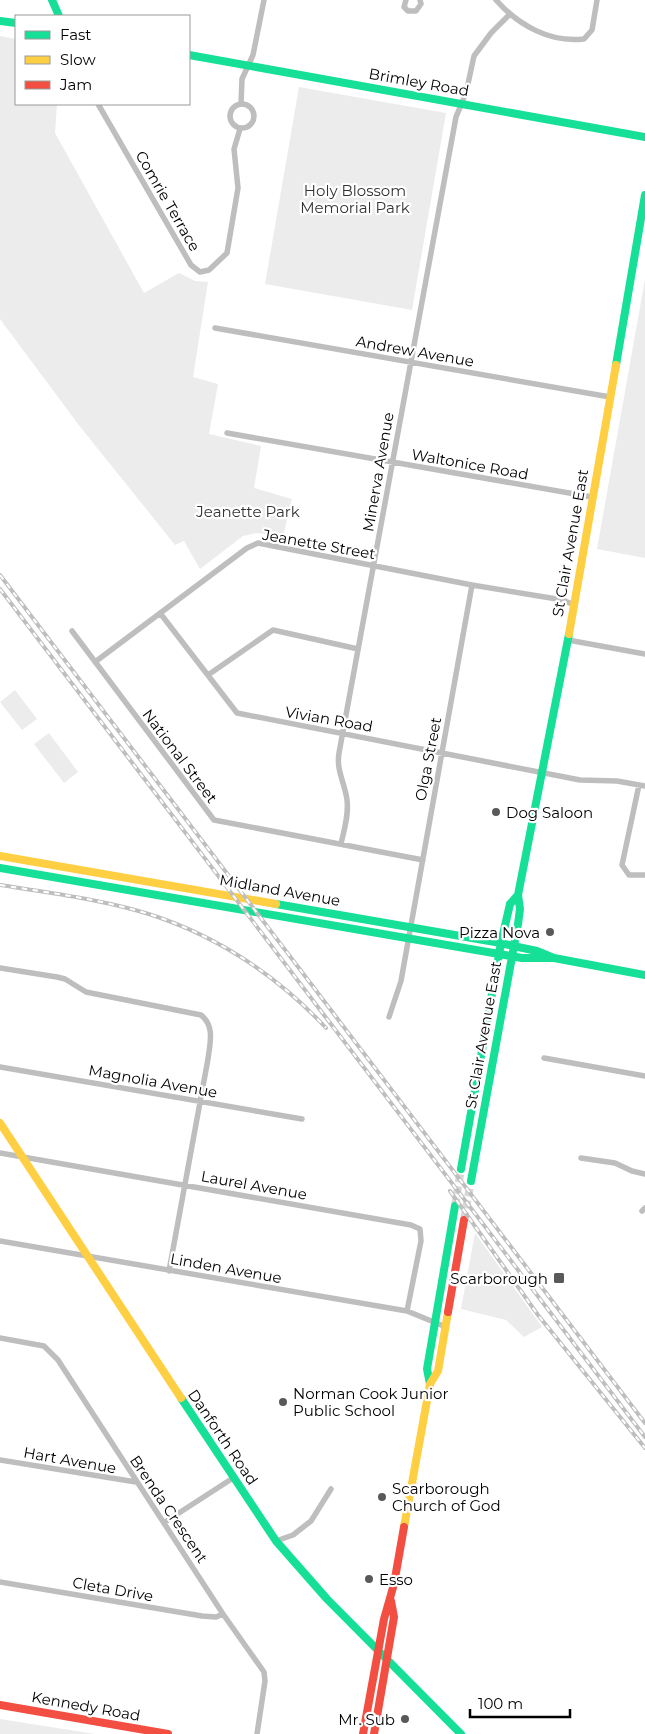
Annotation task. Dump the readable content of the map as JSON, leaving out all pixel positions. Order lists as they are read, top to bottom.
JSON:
{
  "streets": {
    "main road": [
      "Brimley Road",
      "St Clair Avenue East",
      "Midland Avenue",
      "Danforth Road",
      "Kennedy Road"
    ],
    "street": [
      "Comrie Terrace",
      "Andrew Avenue",
      "Waltonice Road",
      "Minerva Avenue",
      "Jeanette Street",
      "Vivian Road",
      "National Street",
      "Olga Street",
      "Magnolia Avenue",
      "Laurel Avenue",
      "Linden Avenue",
      "Hart Avenue",
      "Brenda Crescent",
      "Cleta Drive"
    ]
  },
  "crossings": [
    ["Brimley Road", "Minerva Avenue"],
    ["Andrew Avenue", "Minerva Avenue"],
    ["Andrew Avenue", "St Clair Avenue East"],
    ["Waltonice Road", "Minerva Avenue"],
    ["Waltonice Road", "St Clair Avenue East"],
    ["Minerva Avenue", "Jeanette Street"],
    ["Minerva Avenue", "Vivian Road"],
    ["Minerva Avenue", "National Street"],
    ["St Clair Avenue East", "Jeanette Street"],
    ["St Clair Avenue East", "Vivian Road"],
    ["St Clair Avenue East", "Midland Avenue"],
    ["Jeanette Street", "Vivian Road"],
    ["Jeanette Street", "National Street"],
    ["Jeanette Street", "Olga Street"],
    ["Vivian Road", "Olga Street"],
    ["National Street", "Olga Street"],
    ["Olga Street", "Midland Avenue"],
    ["Laurel Avenue", "Linden Avenue"],
    ["Laurel Avenue", "Danforth Road"],
    ["Linden Avenue", "Danforth Road"],
    ["Hart Avenue", "Brenda Crescent"],
    ["Brenda Crescent", "Cleta Drive"]
  ],
  "parks": ["Holy Blossom Memorial Park", "Jeanette Park"],
  "places": {
    "other": [
      "Dog Saloon",
      "Pizza Nova",
      "Norman Cook Junior Public School",
      "Scarborough Church of God",
      "Esso",
      "Mr. Sub"
    ],
    "transit": ["Scarborough"]
  },
  "legend": ["Fast", "Slow", "Jam"],
  "scale_bar": "100 m"
}
